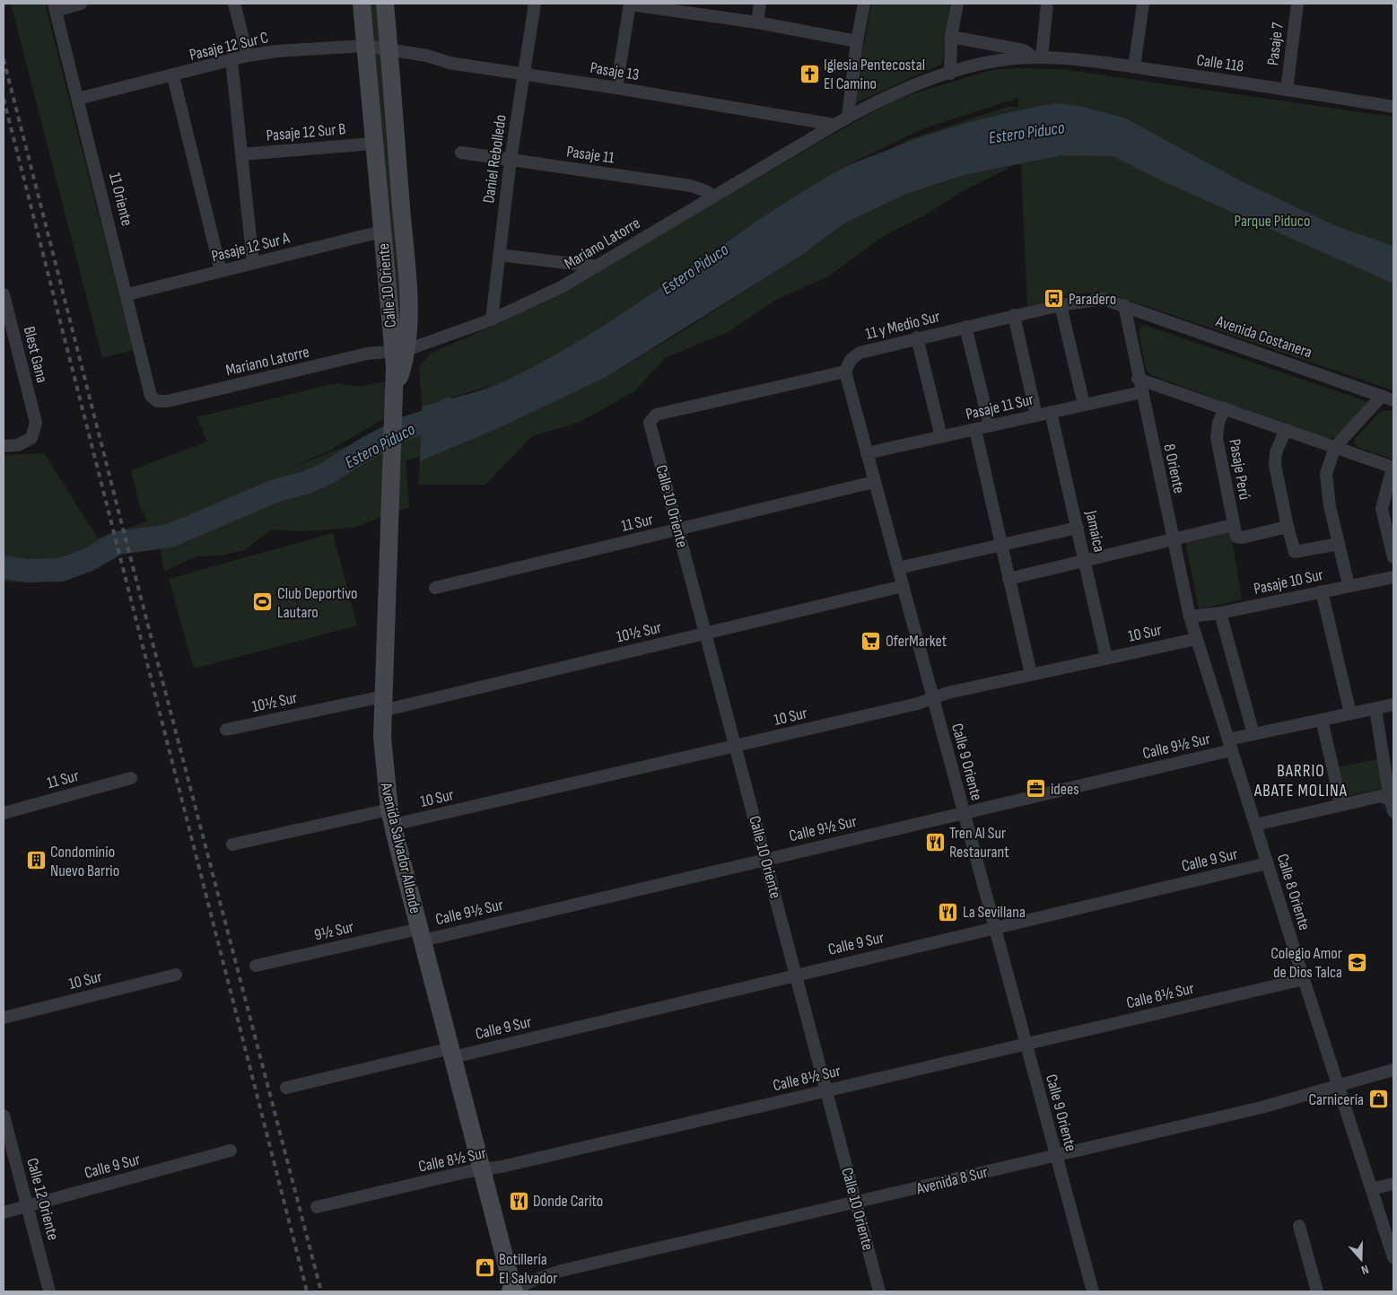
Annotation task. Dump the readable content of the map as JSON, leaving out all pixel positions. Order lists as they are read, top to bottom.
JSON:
{
  "streets": {
    "main road": ["Calle 10 Oriente", "Avenida Salvador Allende"],
    "street": [
      "Pasaje 7",
      "Pasaje 12 Sur C",
      "Calle 118",
      "Pasaje 13",
      "Pasaje 12 Sur B",
      "Pasaje 11",
      "Daniel Rebolledo",
      "11 Oriente",
      "Mariano Latorre",
      "Pasaje 12 Sur A",
      "11 y Medio Sur",
      "Avenida Costanera",
      "Blest Gana",
      "Pasaje 11 Sur",
      "8 Oriente",
      "Pasaje Perú",
      "11 Sur",
      "Jamaica",
      "Pasaje 10 Sur",
      "10½ Sur",
      "10 Sur",
      "Calle 9½ Sur",
      "Calle 9 Oriente",
      "Calle 9 Sur",
      "Calle 8 Oriente",
      "9½ Sur",
      "Calle 8½ Sur",
      "Avenida 8 Sur",
      "Calle 12 Oriente"
    ]
  },
  "crossings": [
    ["Pasaje 7", "Calle 118"],
    ["Pasaje 12 Sur C", "Pasaje 13"],
    ["Pasaje 12 Sur C", "11 Oriente"],
    ["Pasaje 12 Sur C", "Calle 10 Oriente"],
    ["Calle 118", "Mariano Latorre"],
    ["Pasaje 13", "Daniel Rebolledo"],
    ["Pasaje 13", "Mariano Latorre"],
    ["Pasaje 13", "Calle 10 Oriente"],
    ["Pasaje 12 Sur B", "Calle 10 Oriente"],
    ["Pasaje 11", "Daniel Rebolledo"],
    ["Pasaje 11", "Mariano Latorre"],
    ["Daniel Rebolledo", "Mariano Latorre"],
    ["11 Oriente", "Mariano Latorre"],
    ["11 Oriente", "Pasaje 12 Sur A"],
    ["Mariano Latorre", "Calle 10 Oriente"],
    ["Pasaje 12 Sur A", "Calle 10 Oriente"],
    ["Calle 10 Oriente", "11 y Medio Sur"],
    ["Calle 10 Oriente", "11 Sur"],
    ["Calle 10 Oriente", "10½ Sur"],
    ["Calle 10 Oriente", "10 Sur"],
    ["Calle 10 Oriente", "Calle 9½ Sur"],
    ["Calle 10 Oriente", "Calle 9 Oriente"],
    ["Calle 10 Oriente", "Avenida Salvador Allende"],
    ["Calle 10 Oriente", "Calle 9 Sur"],
    ["Calle 10 Oriente", "Calle 8½ Sur"],
    ["Calle 10 Oriente", "Avenida 8 Sur"],
    ["11 y Medio Sur", "Avenida Costanera"],
    ["11 y Medio Sur", "8 Oriente"],
    ["11 y Medio Sur", "Calle 9 Oriente"],
    ["Avenida Costanera", "8 Oriente"],
    ["Pasaje 11 Sur", "8 Oriente"],
    ["Pasaje 11 Sur", "Jamaica"],
    ["Pasaje 11 Sur", "Calle 9 Oriente"],
    ["8 Oriente", "Pasaje 10 Sur"],
    ["8 Oriente", "10 Sur"],
    ["8 Oriente", "Calle 8 Oriente"],
    ["11 Sur", "Calle 9 Oriente"],
    ["Jamaica", "10 Sur"],
    ["10½ Sur", "Calle 9 Oriente"],
    ["10½ Sur", "Avenida Salvador Allende"],
    ["10 Sur", "Calle 9 Oriente"],
    ["10 Sur", "Avenida Salvador Allende"],
    ["10 Sur", "Calle 8 Oriente"],
    ["Calle 9½ Sur", "Calle 9 Oriente"],
    ["Calle 9½ Sur", "Avenida Salvador Allende"],
    ["Calle 9½ Sur", "Calle 8 Oriente"],
    ["Calle 9½ Sur", "9½ Sur"],
    ["Calle 9 Oriente", "Calle 9 Sur"],
    ["Calle 9 Oriente", "Calle 8½ Sur"],
    ["Calle 9 Oriente", "Avenida 8 Sur"],
    ["Avenida Salvador Allende", "Calle 9 Sur"],
    ["Avenida Salvador Allende", "9½ Sur"],
    ["Avenida Salvador Allende", "Calle 8½ Sur"],
    ["Avenida Salvador Allende", "Avenida 8 Sur"],
    ["Calle 9 Sur", "Calle 8 Oriente"],
    ["Calle 9 Sur", "Calle 12 Oriente"],
    ["Calle 8 Oriente", "Calle 8½ Sur"],
    ["Calle 8 Oriente", "Avenida 8 Sur"]
  ],
  "districts": ["BARRIO ABATE MOLINA"],
  "water": ["Estero Piduco"],
  "parks": ["Parque Piduco"],
  "places": {
    "church": ["Iglesia Pentecostal El Camino"],
    "bus stop": ["Paradero"],
    "sports": ["Club Deportivo Lautaro"],
    "supermarket": ["OferMarket"],
    "office": ["idees"],
    "restaurant": ["Tren Al Sur Restaurant", "La Sevillana", "Donde Carito"],
    "building": ["Condominio Nuevo Barrio"],
    "school or university": ["Colegio Amor de Dios Talca"],
    "shop": ["Carnicería", "Botillería El Salvador"]
  },
  "north": "bottom"
}
